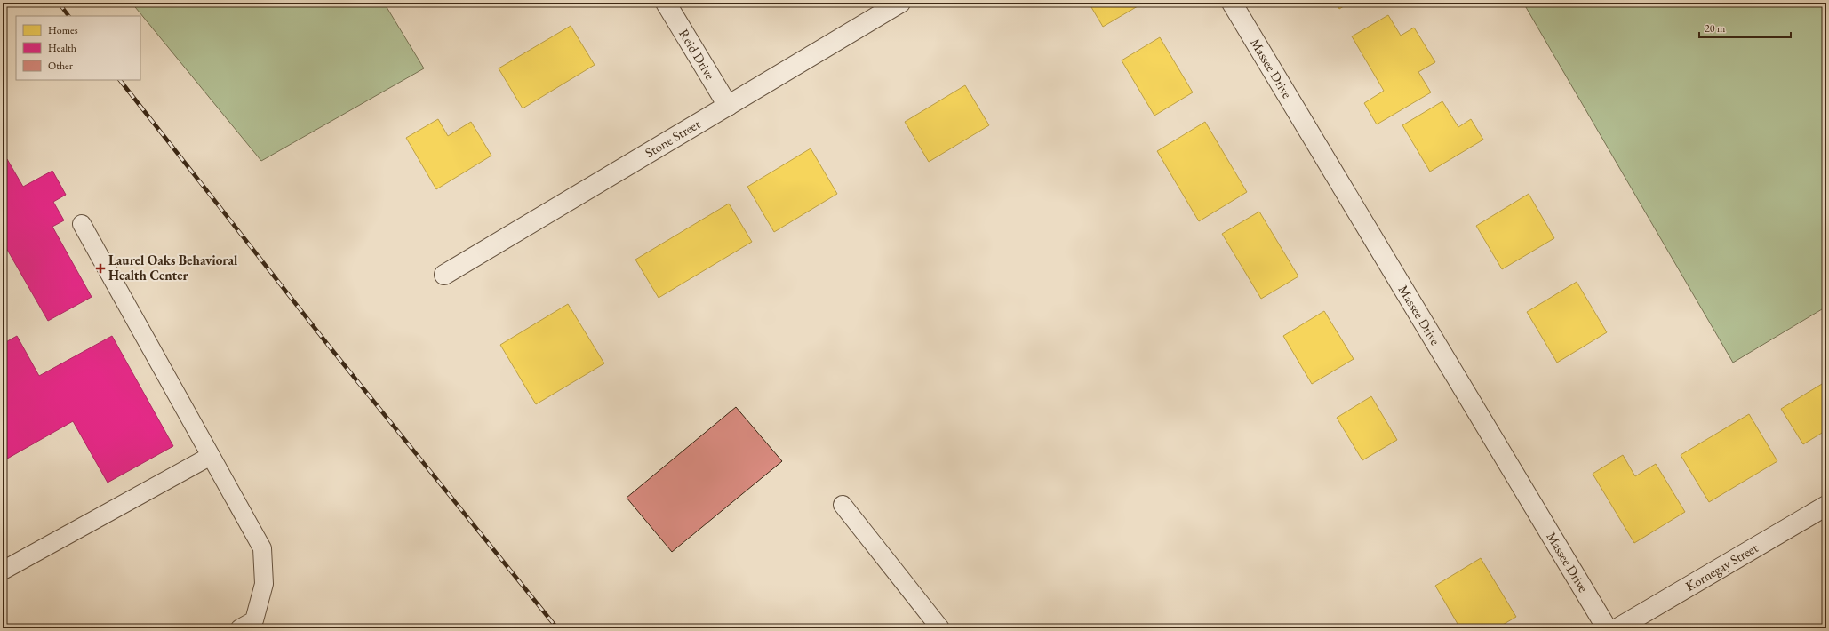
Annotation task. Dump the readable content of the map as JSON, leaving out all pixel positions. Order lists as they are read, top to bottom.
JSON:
{
  "streets": {
    "street": [
      "Reid Drive",
      "Massee Drive",
      "Stone Street",
      "Kornegay Street"
    ]
  },
  "crossings": [
    ["Reid Drive", "Stone Street"]
  ],
  "places": {
    "health": ["Laurel Oaks Behavioral Health Center"]
  },
  "legend": ["Homes", "Health", "Other"],
  "scale_bar": "20 m"
}
